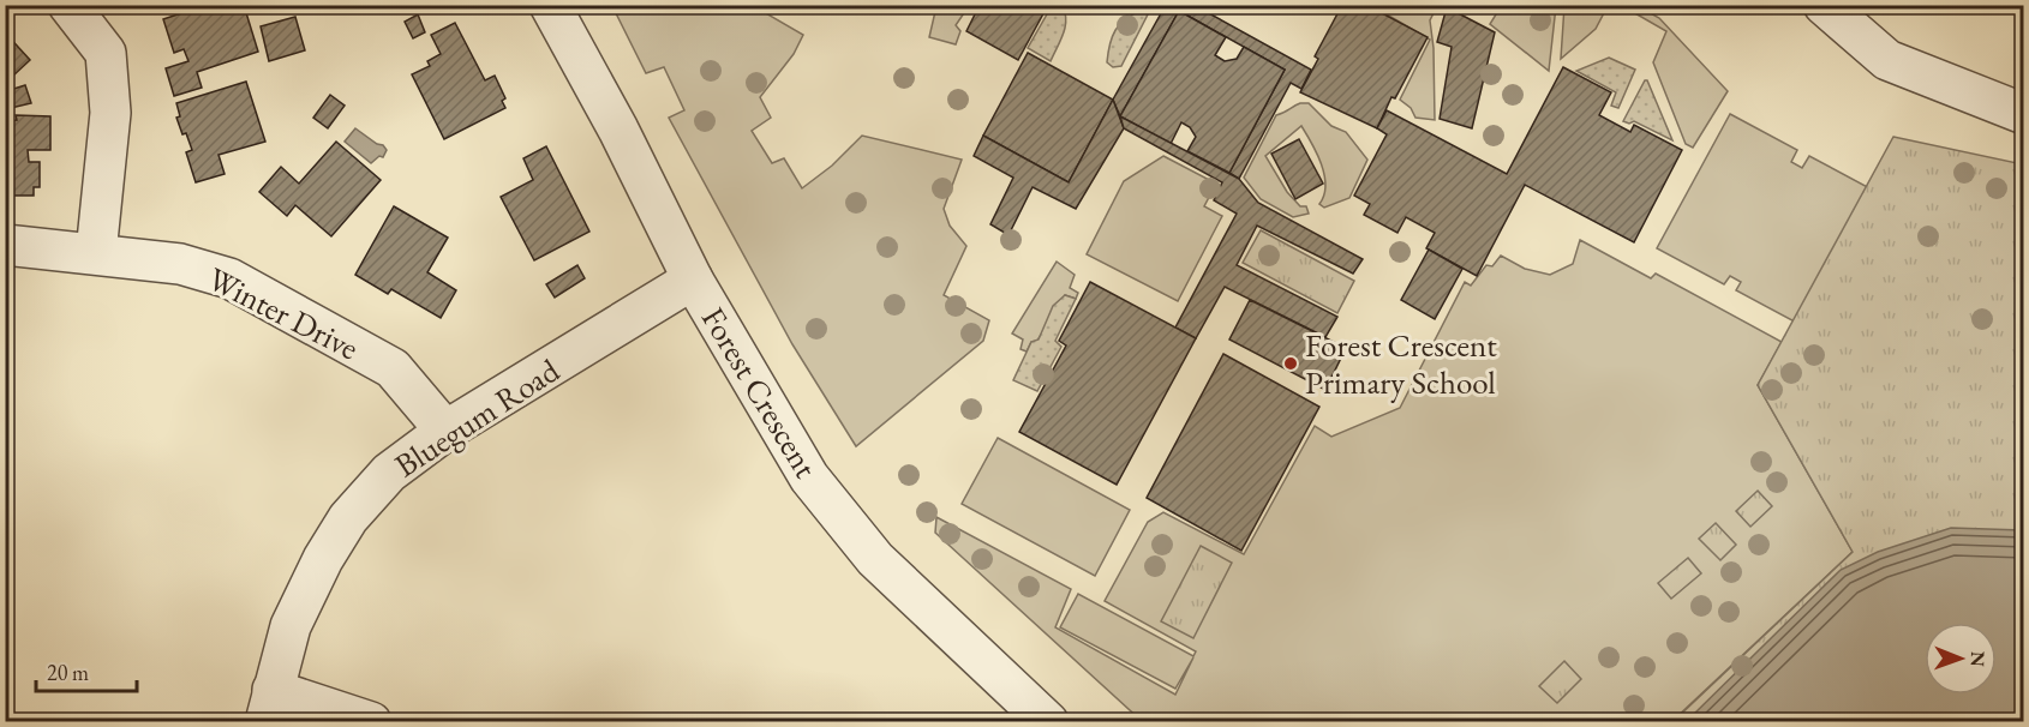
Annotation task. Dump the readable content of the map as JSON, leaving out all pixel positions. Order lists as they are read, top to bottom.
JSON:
{
  "streets": {
    "street": ["Winter Drive", "Forest Crescent", "Bluegum Road"]
  },
  "crossings": [
    ["Winter Drive", "Bluegum Road"],
    ["Forest Crescent", "Bluegum Road"]
  ],
  "places": ["Forest Crescent Primary School"],
  "scale_bar": "20 m",
  "north": "right"
}
